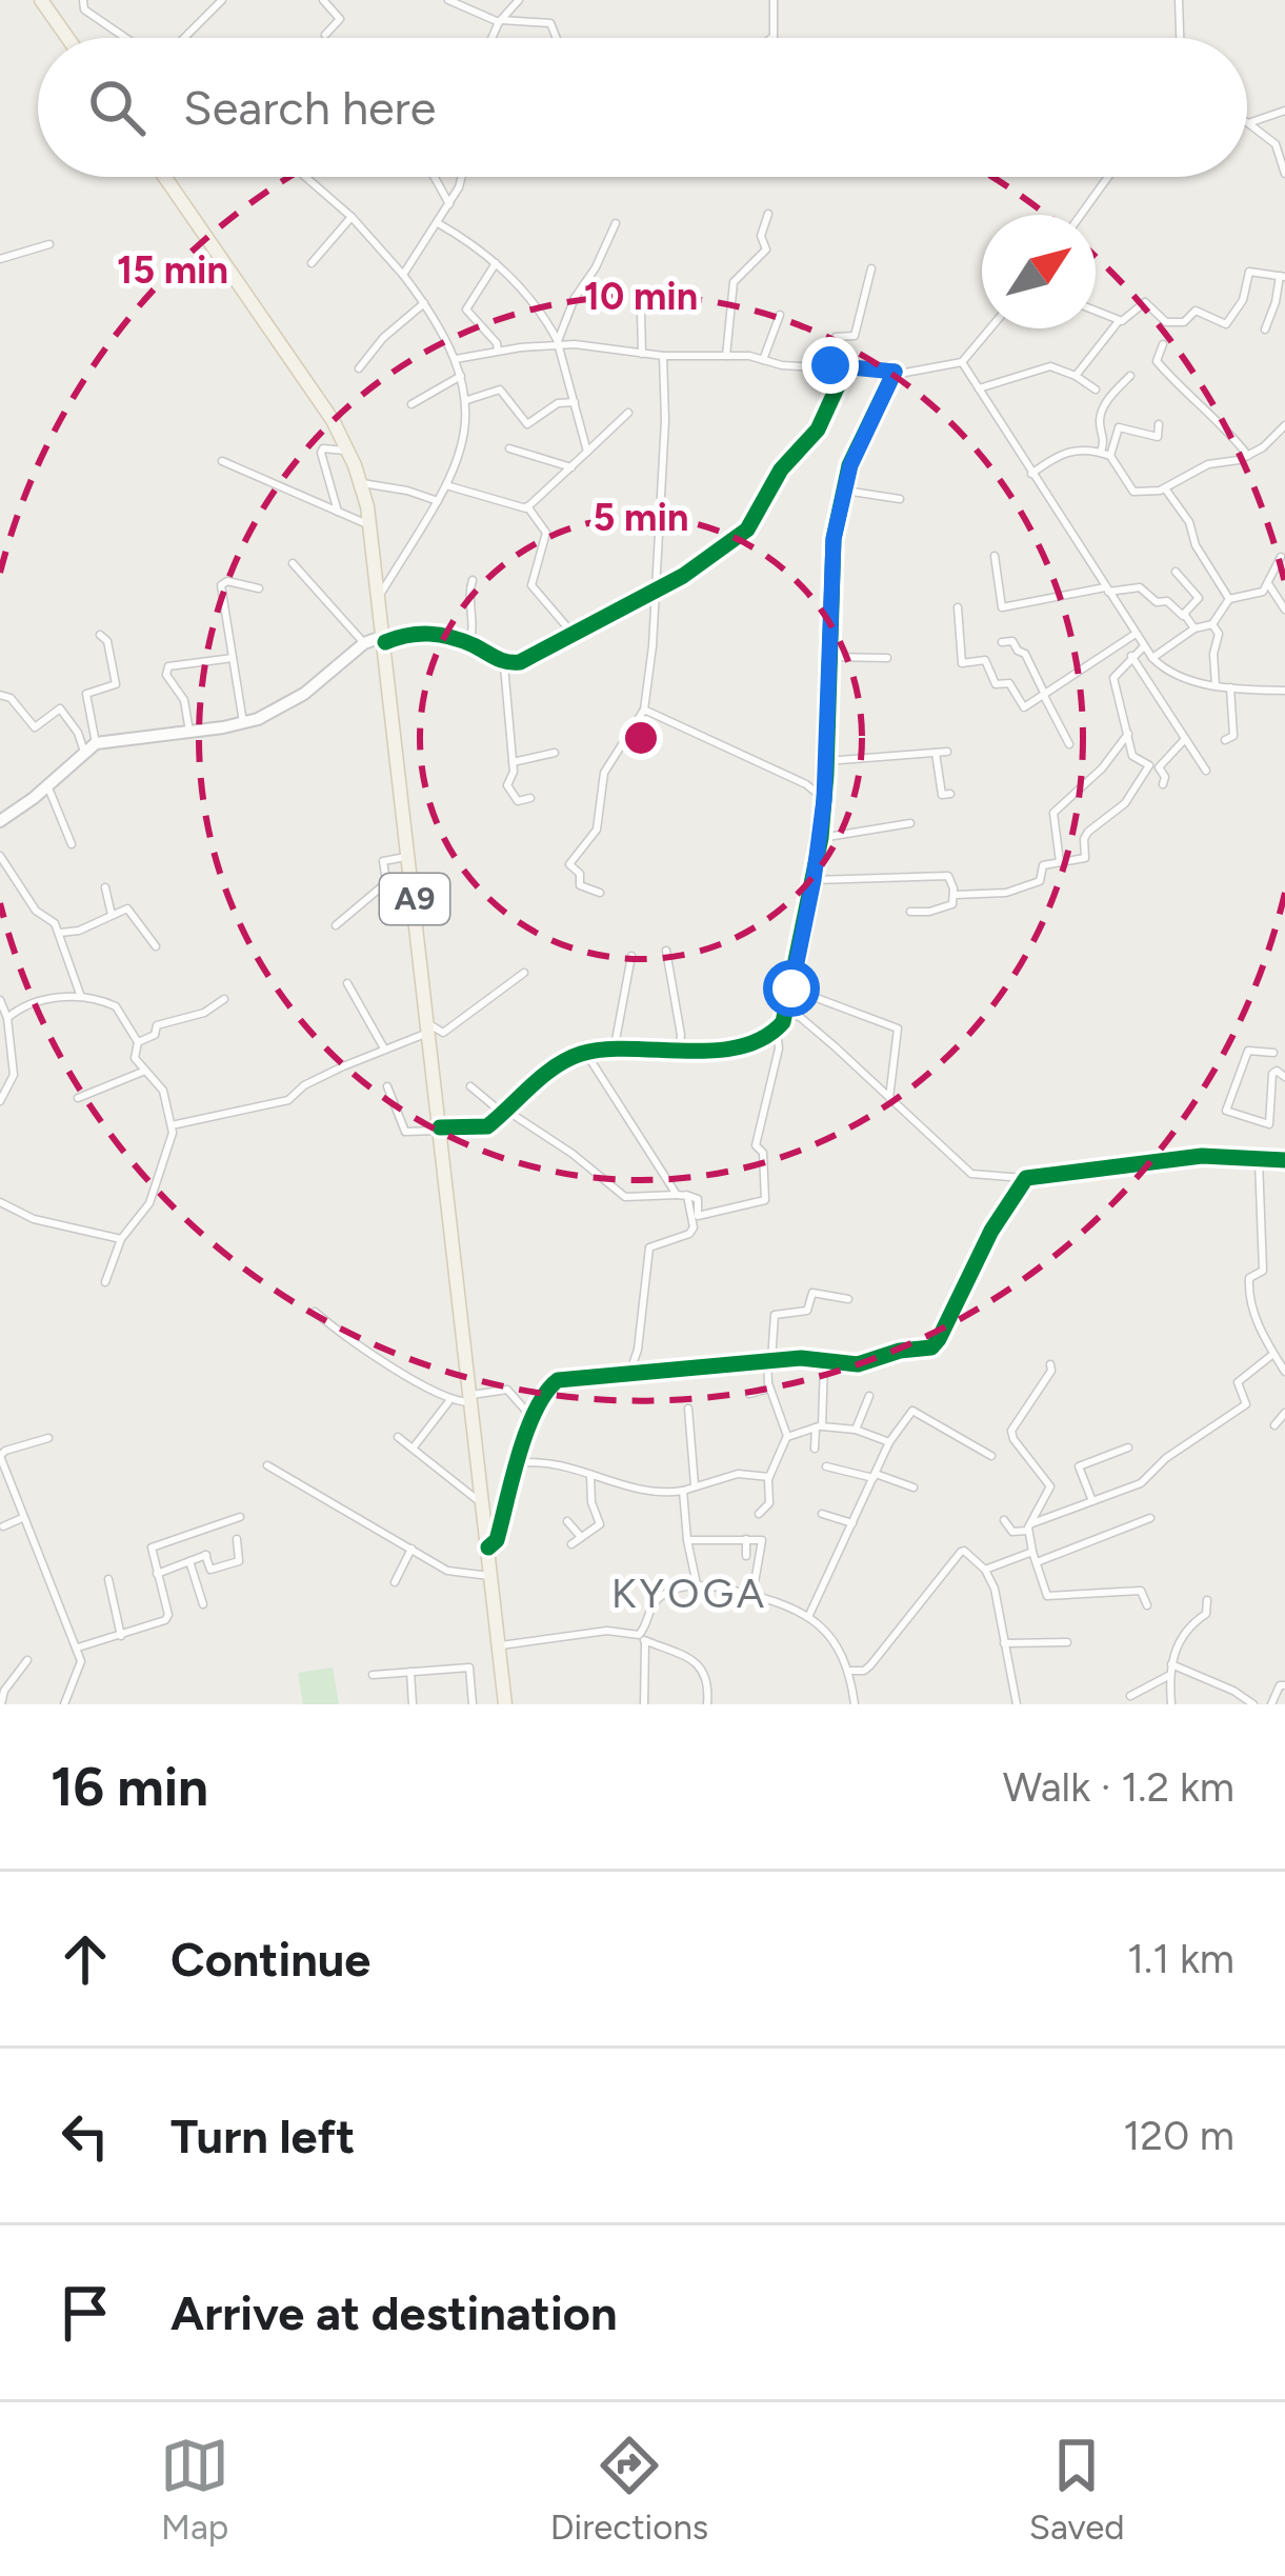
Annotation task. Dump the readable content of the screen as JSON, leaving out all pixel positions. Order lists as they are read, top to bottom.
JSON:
{
  "streets": {
    "main road": ["A9"]
  },
  "districts": ["KYOGA"],
  "north": "top right",
  "page": {
    "search": "Search here",
    "heading": ["16 min", "Walk · 1.2 km"],
    "list": [
      ["Continue", "1.1 km"],
      ["Turn left", "120 m"],
      "Arrive at destination"
    ],
    "nav": ["Map", "Directions", "Saved"]
  },
  "rings": ["15 min", "10 min", "5 min"]
}
